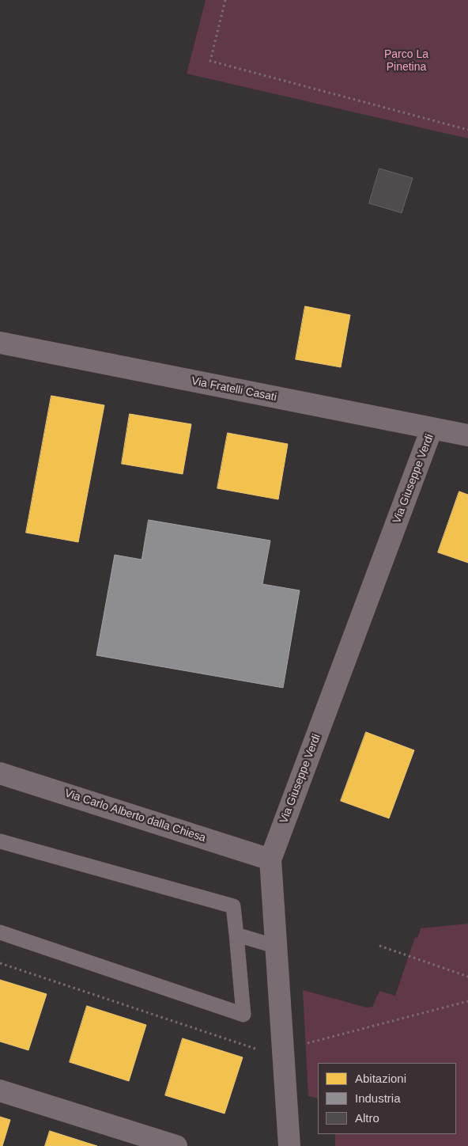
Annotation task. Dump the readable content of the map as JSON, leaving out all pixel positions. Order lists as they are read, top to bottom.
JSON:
{
  "streets": {
    "street": ["Via Fratelli Casati", "Via Giuseppe Verdi", "Via Carlo Alberto dalla Chiesa"]
  },
  "crossings": [
    ["Via Fratelli Casati", "Via Giuseppe Verdi"],
    ["Via Giuseppe Verdi", "Via Carlo Alberto dalla Chiesa"]
  ],
  "parks": ["Parco La Pinetina"],
  "legend": ["Abitazioni", "Industria", "Altro"]
}
